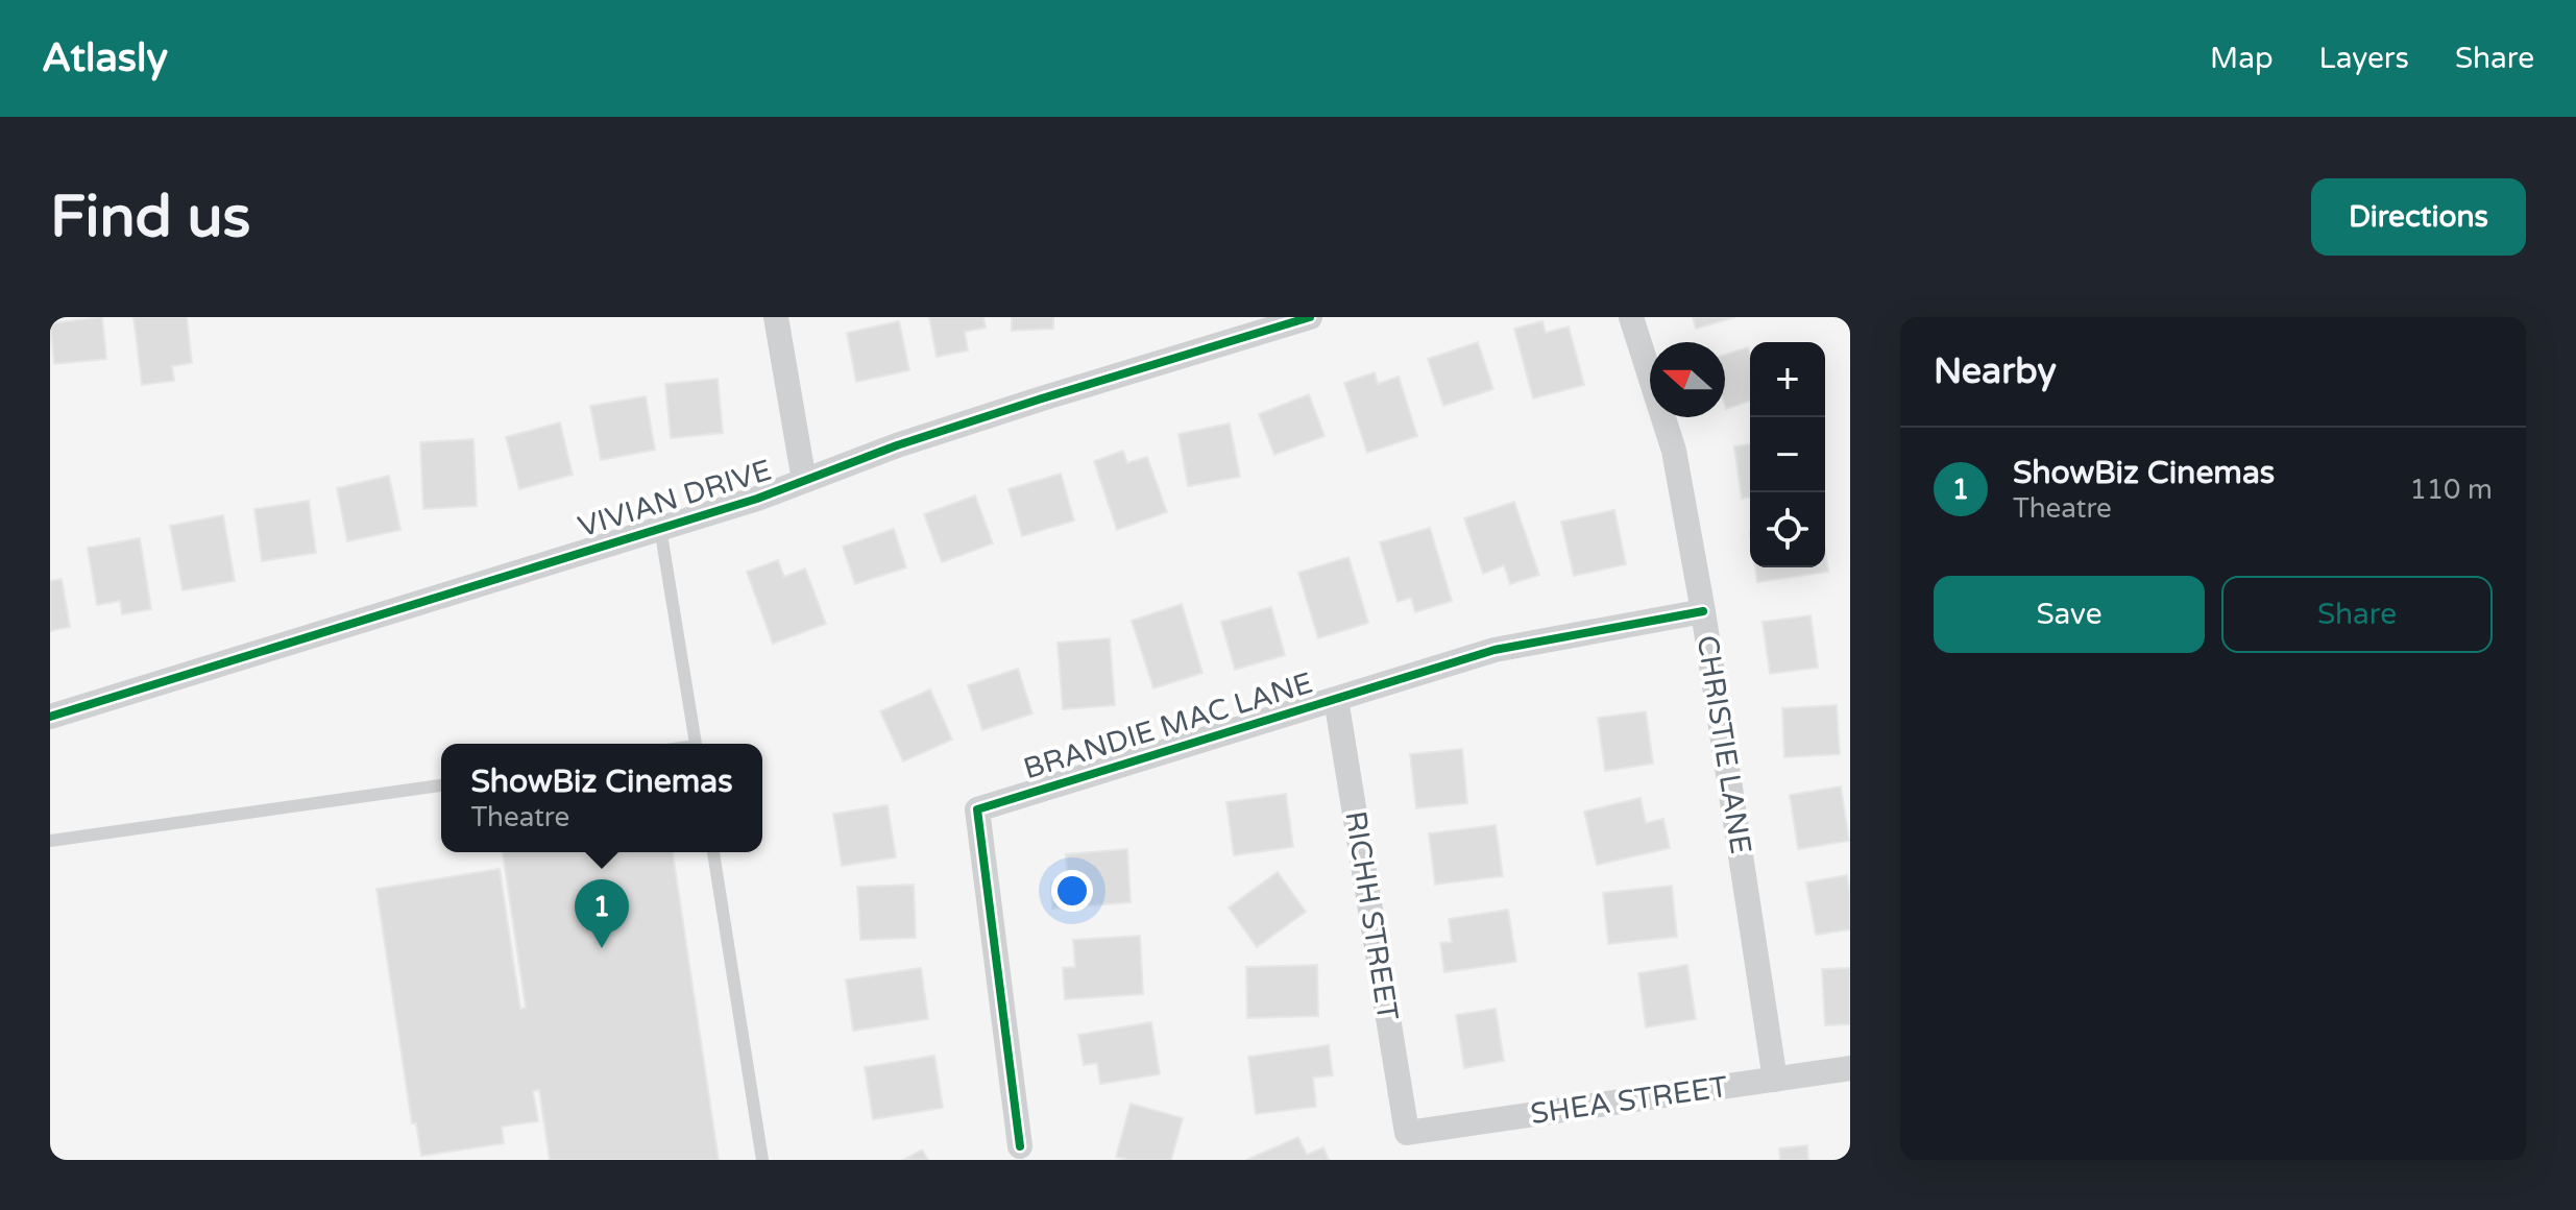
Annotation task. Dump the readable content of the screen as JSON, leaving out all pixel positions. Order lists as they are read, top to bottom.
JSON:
{
  "streets": {
    "street": [
      "VIVIAN DRIVE",
      "BRANDIE MAC LANE",
      "CHRISTIE LANE",
      "RICHH STREET",
      "SHEA STREET"
    ]
  },
  "crossings": [
    ["BRANDIE MAC LANE", "CHRISTIE LANE"],
    ["BRANDIE MAC LANE", "RICHH STREET"],
    ["CHRISTIE LANE", "SHEA STREET"],
    ["RICHH STREET", "SHEA STREET"]
  ],
  "north": "left",
  "page": {
    "header": "Atlasly",
    "nav": ["Map", "Layers", "Share"],
    "buttons": [
      "Directions",
      ["Save", "Share"]
    ],
    "title": "Find us",
    "heading": "Nearby",
    "map_buttons": ["+", "−"],
    "list": [
      {
        "mark": "1",
        "name": "ShowBiz Cinemas",
        "note": "Theatre",
        "value": "110 m"
      }
    ],
    "popup": ["ShowBiz Cinemas", "Theatre"],
    "pins": "1"
  }
}
